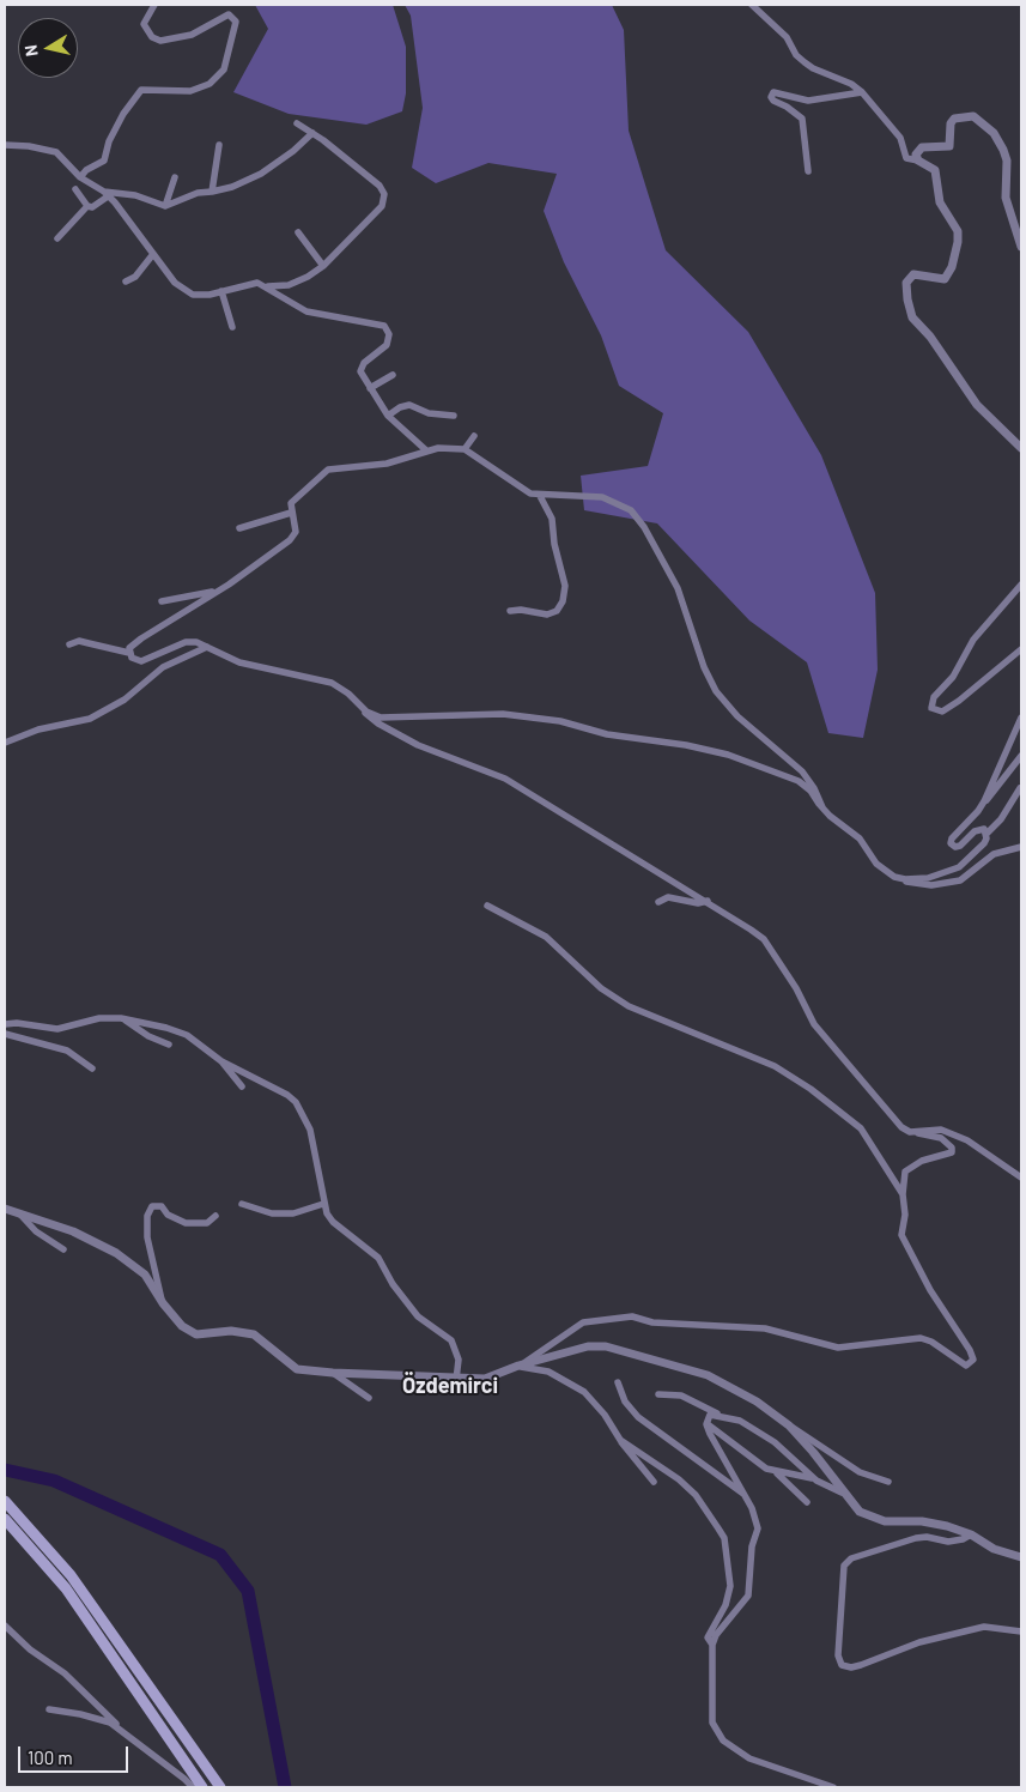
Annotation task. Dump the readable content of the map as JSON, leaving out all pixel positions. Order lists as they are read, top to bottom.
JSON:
{
  "districts": ["Özdemirci"],
  "scale_bar": "100 m",
  "north": "left"
}
